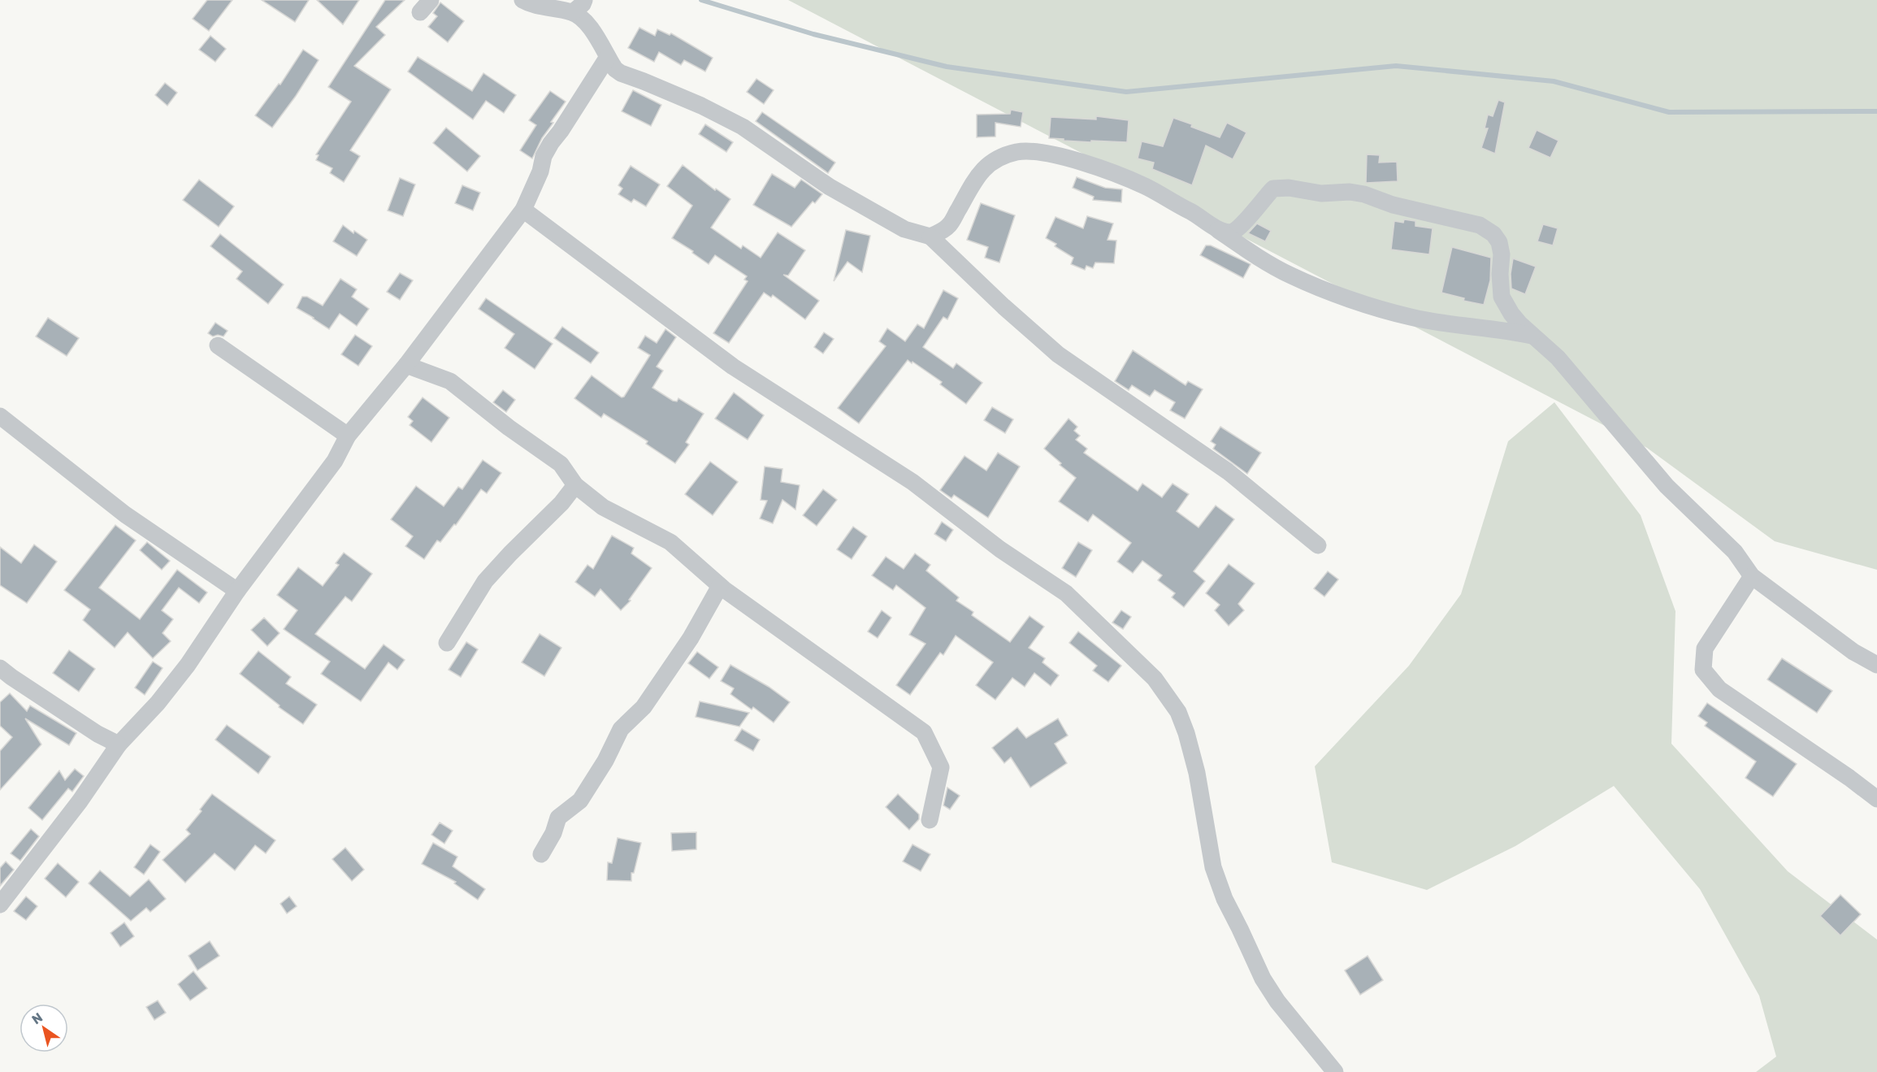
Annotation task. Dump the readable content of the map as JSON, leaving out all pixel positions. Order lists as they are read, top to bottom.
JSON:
{
  "north": "top left"
}
